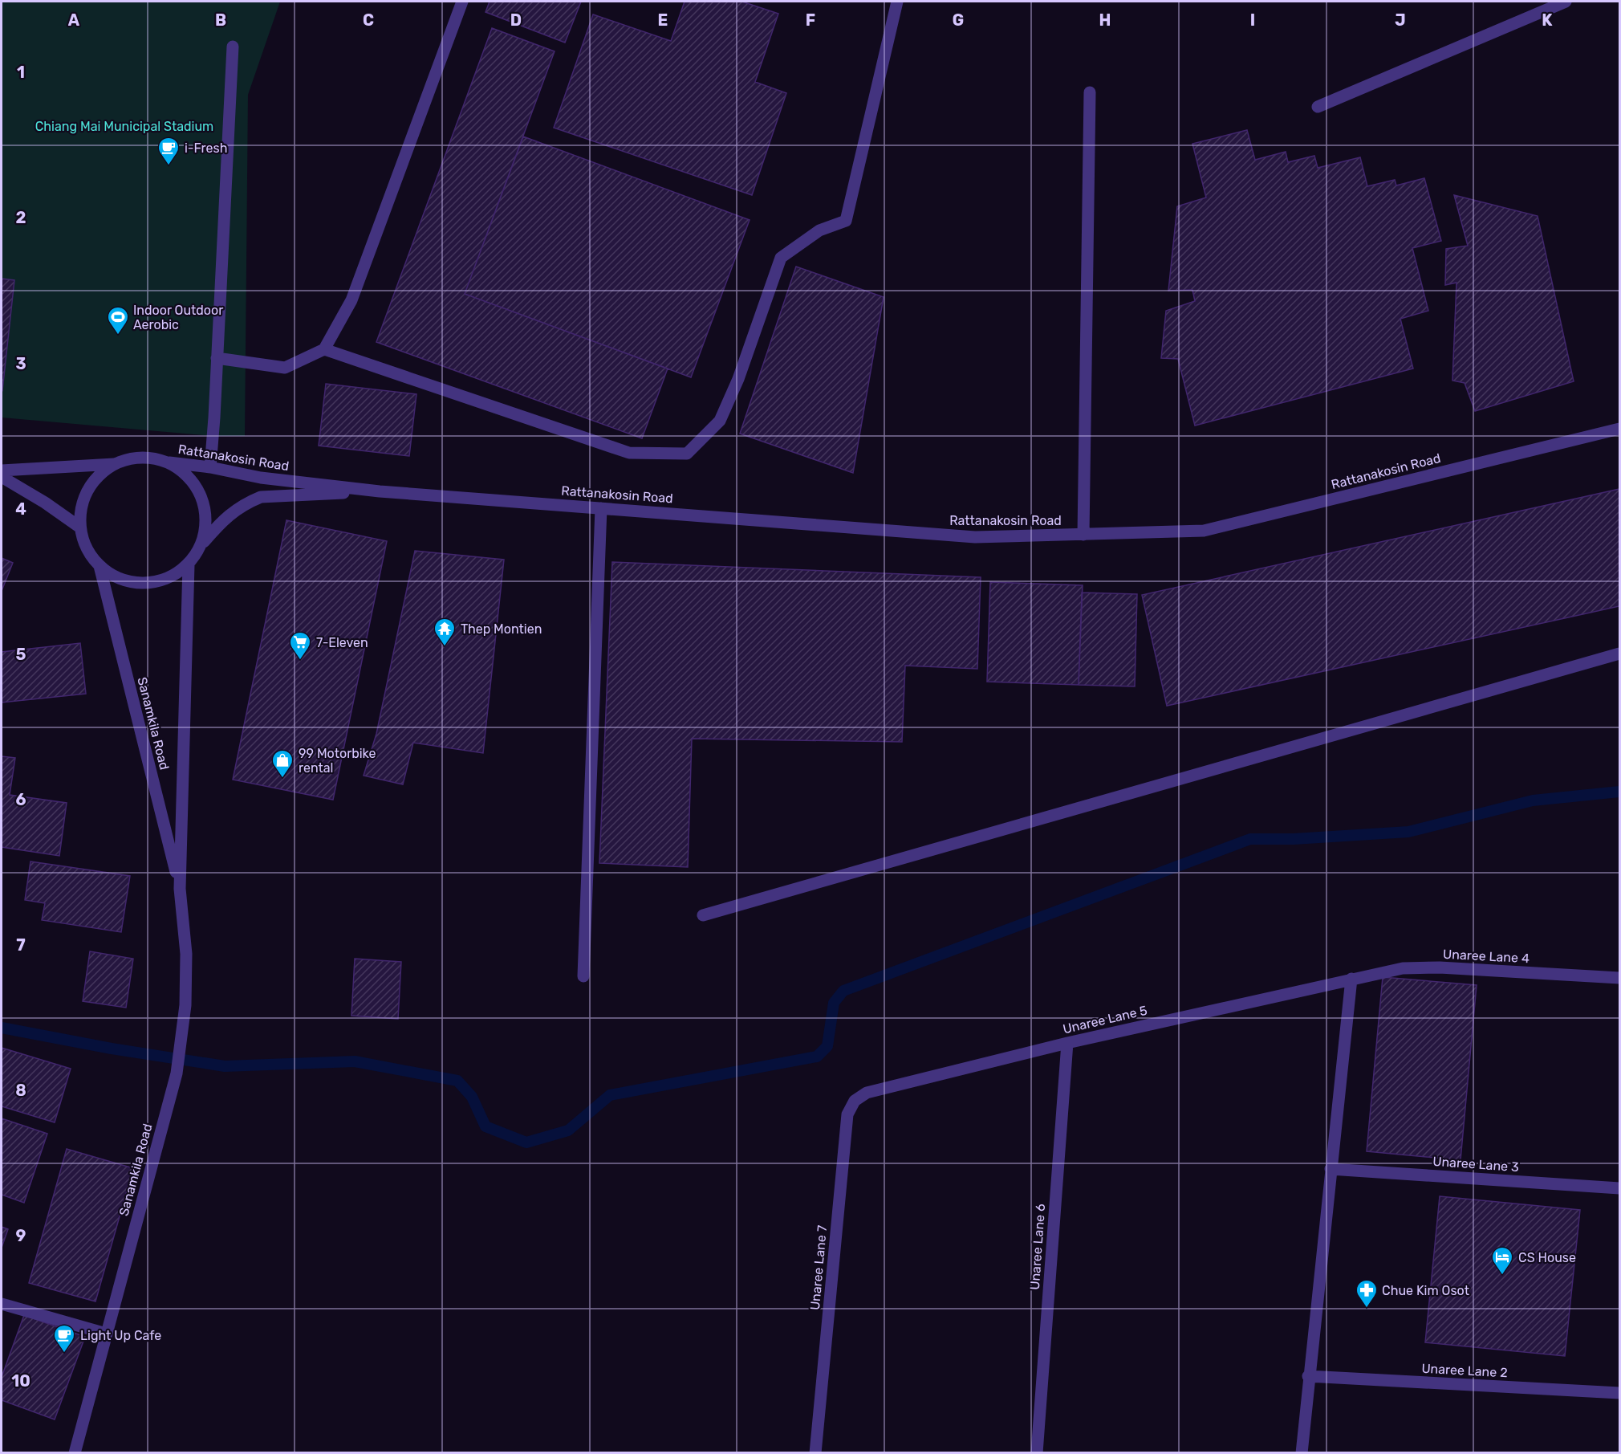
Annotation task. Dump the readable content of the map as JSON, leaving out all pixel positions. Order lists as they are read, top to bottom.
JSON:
{
  "streets": {
    "street": [
      "Rattanakosin Road",
      "Sanamkila Road",
      "Unaree Lane 4",
      "Unaree Lane 5",
      "Unaree Lane 3",
      "Unaree Lane 6",
      "Unaree Lane 7",
      "Unaree Lane 2"
    ]
  },
  "crossings": [
    ["Rattanakosin Road", "Sanamkila Road"],
    ["Unaree Lane 4", "Unaree Lane 5"],
    ["Unaree Lane 5", "Unaree Lane 6"],
    ["Unaree Lane 5", "Unaree Lane 7"]
  ],
  "parks": ["Chiang Mai Municipal Stadium"],
  "places": {
    "cafe": ["i-Fresh", "Light Up Cafe"],
    "sports": ["Indoor Outdoor Aerobic"],
    "temple": ["Thep Montien"],
    "supermarket": ["7-Eleven"],
    "shop": ["99 Motorbike rental"],
    "hotel": ["CS House"],
    "pharmacy": ["Chue Kim Osot"]
  },
  "grid": {
    "columns": [
      "A",
      "B",
      "C",
      "D",
      "E",
      "F",
      "G",
      "H",
      "I",
      "J",
      "K"
    ],
    "rows": [
      "1",
      "2",
      "3",
      "4",
      "5",
      "6",
      "7",
      "8",
      "9",
      "10"
    ]
  }
}
